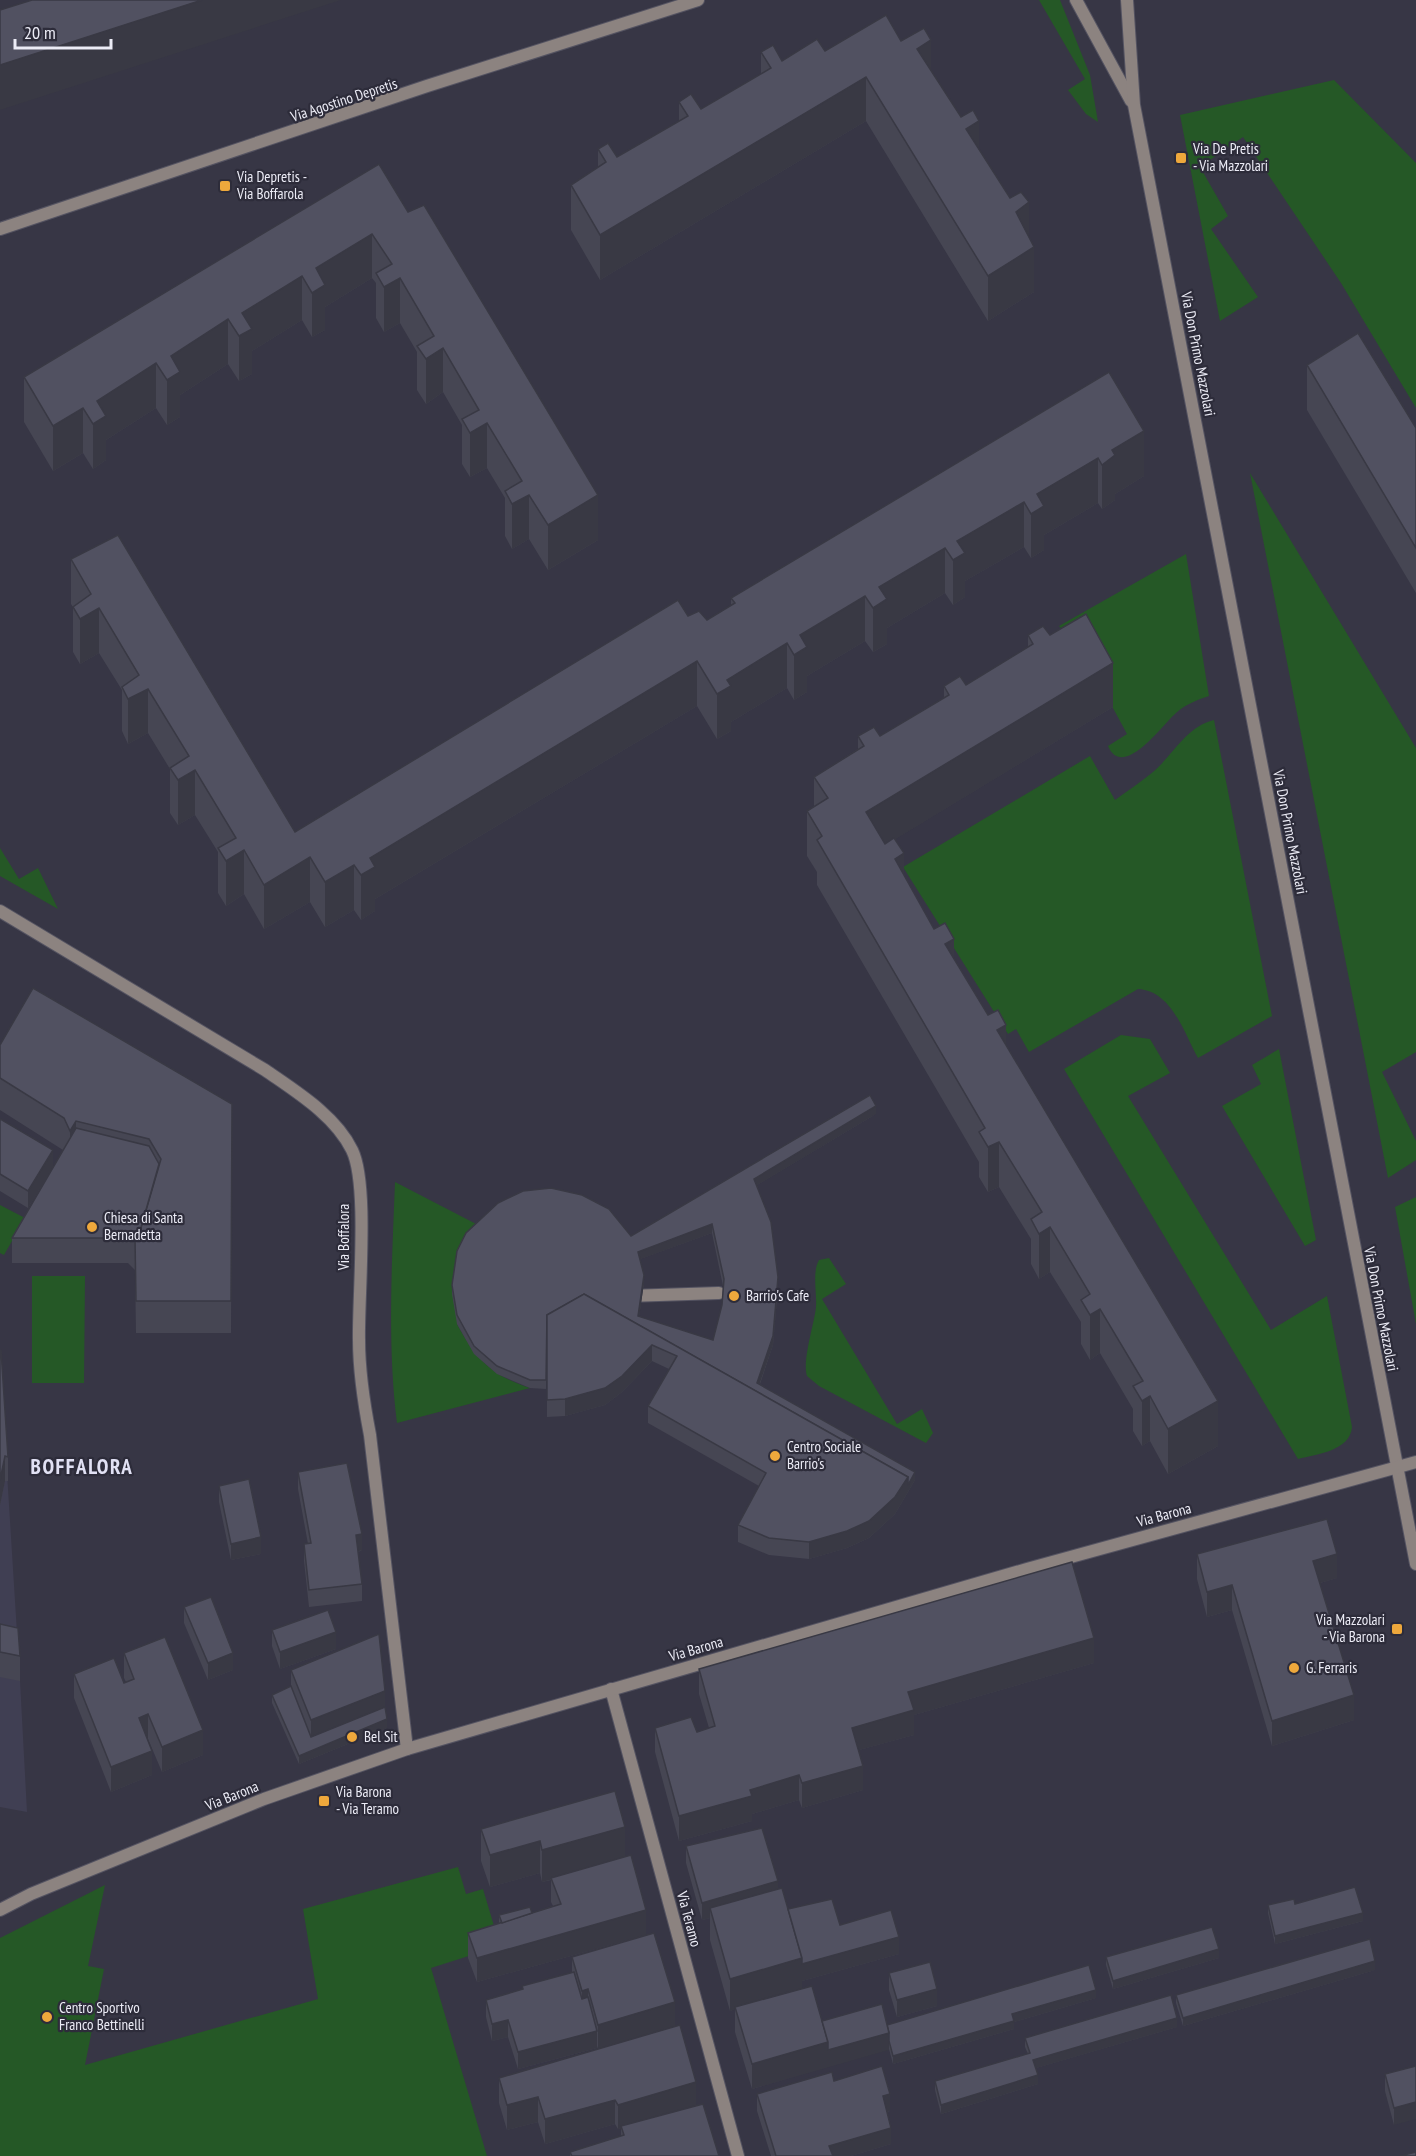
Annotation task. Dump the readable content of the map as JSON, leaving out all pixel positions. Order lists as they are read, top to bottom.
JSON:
{
  "streets": {
    "street": [
      "Via Agostino Depretis",
      "Via Don Primo Mazzolari",
      "Via Boffalora",
      "Via Barona",
      "Via Teramo"
    ]
  },
  "crossings": [
    ["Via Don Primo Mazzolari", "Via Barona"],
    ["Via Boffalora", "Via Barona"],
    ["Via Barona", "Via Teramo"]
  ],
  "districts": ["BOFFALORA"],
  "places": {
    "transit": [
      "Via De Pretis - Via Mazzolari",
      "Via Depretis - Via Boffarola",
      "Via Mazzolari - Via Barona",
      "Via Barona - Via Teramo"
    ],
    "other": [
      "Chiesa di Santa Bernadetta",
      "Barrio's Cafe",
      "Centro Sociale Barrio's",
      "G. Ferraris",
      "Bel Sit",
      "Centro Sportivo Franco Bettinelli"
    ]
  },
  "scale_bar": "20 m"
}
